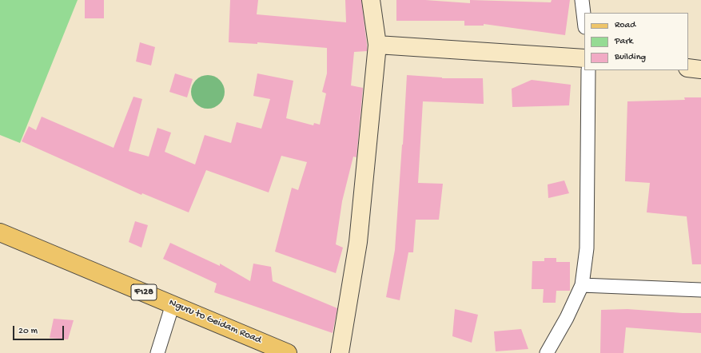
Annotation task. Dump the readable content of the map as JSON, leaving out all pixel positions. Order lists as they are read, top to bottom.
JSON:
{
  "streets": {
    "main road": ["F128", "Nguru to Geidam Road"]
  },
  "legend": ["Road", "Park", "Building"],
  "scale_bar": "20 m"
}
